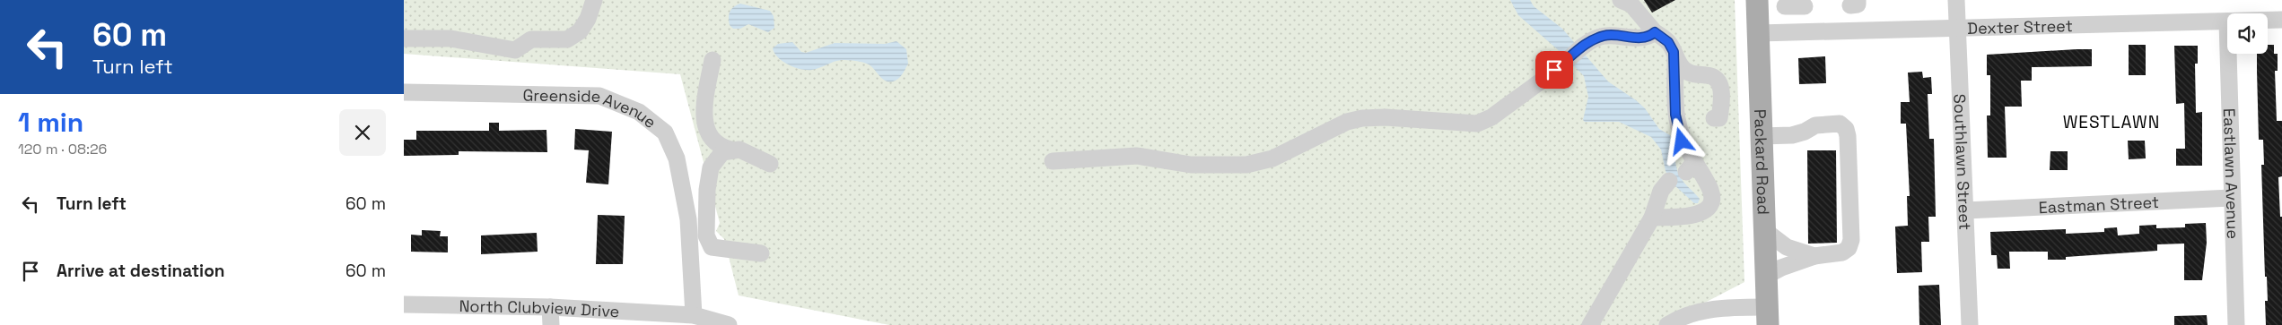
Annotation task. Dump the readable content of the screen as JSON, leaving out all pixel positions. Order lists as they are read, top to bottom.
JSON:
{
  "streets": {
    "main road": ["Packard Road"],
    "street": [
      "Dexter Street",
      "Greenside Avenue",
      "Southlawn Street",
      "Eastlawn Avenue",
      "Eastman Street",
      "North Clubview Drive"
    ]
  },
  "crossings": [
    ["Dexter Street", "Southlawn Street"],
    ["Dexter Street", "Packard Road"],
    ["Greenside Avenue", "North Clubview Drive"],
    ["Southlawn Street", "Eastman Street"],
    ["Eastlawn Avenue", "Eastman Street"]
  ],
  "districts": ["WESTLAWN"],
  "page": {
    "turn": ["60 m", "Turn left"],
    "heading": ["1 min", "120 m · 08:26"],
    "list": [
      {
        "name": "Turn left",
        "value": "60 m"
      },
      {
        "name": "Arrive at destination",
        "value": "60 m"
      }
    ]
  }
}
